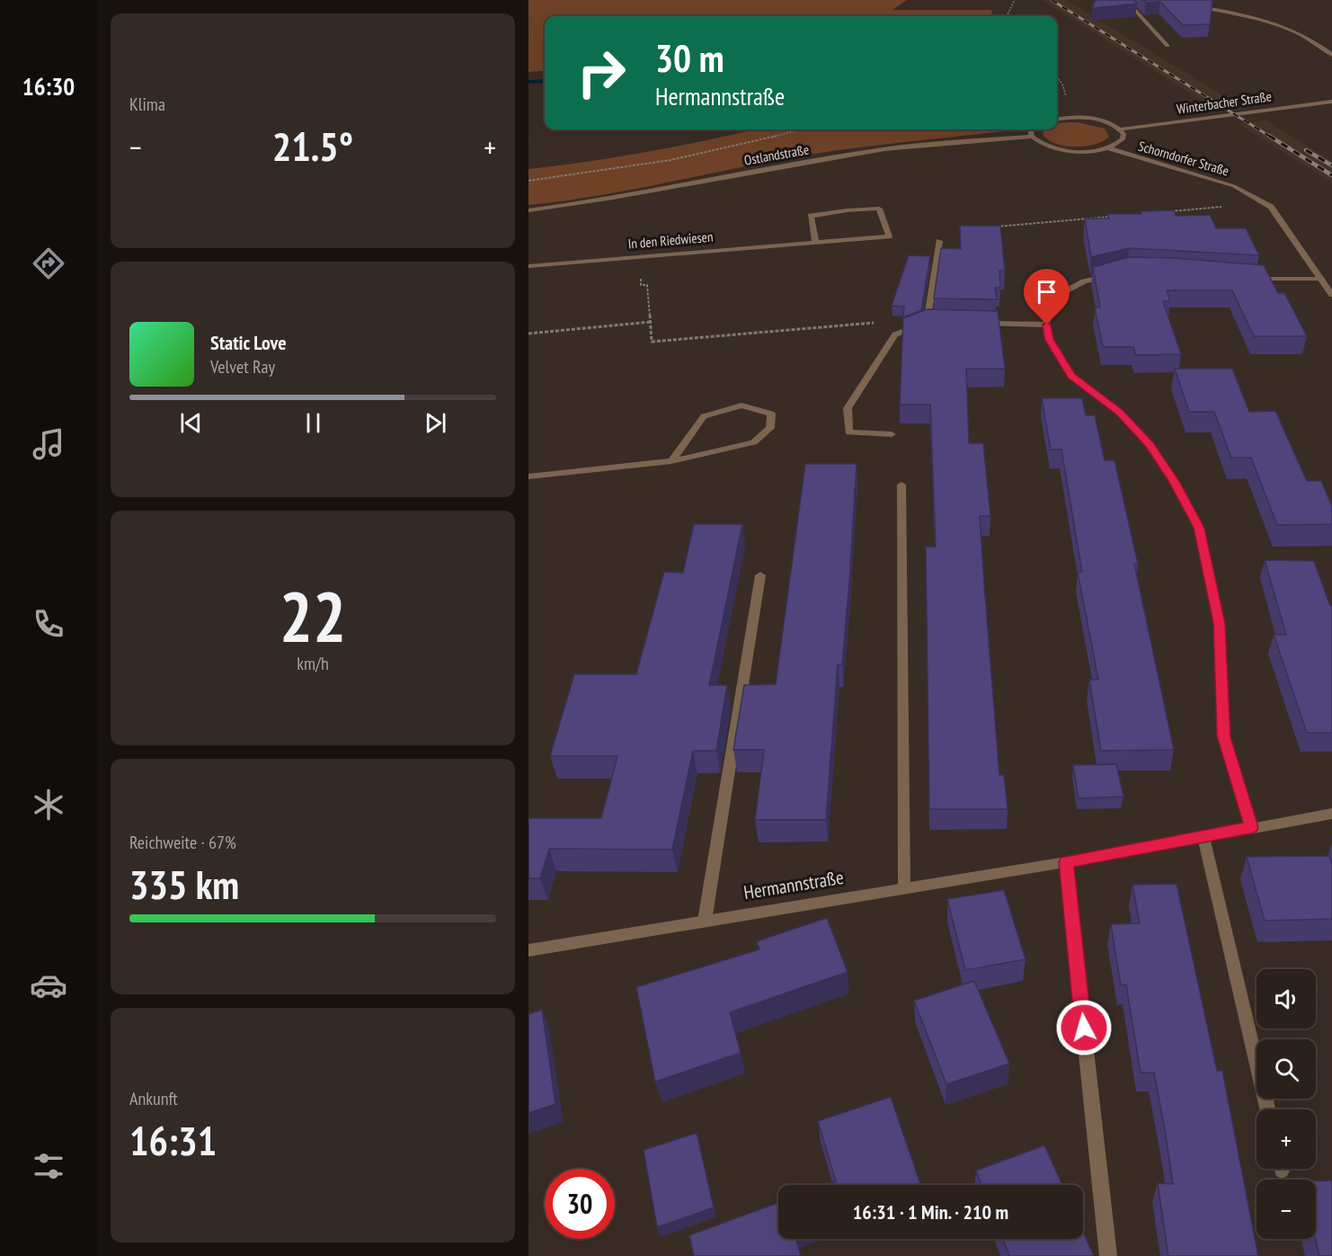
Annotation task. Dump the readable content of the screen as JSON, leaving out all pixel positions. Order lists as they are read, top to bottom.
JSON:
{
  "streets": {
    "street": [
      "Winterbacher Straße",
      "Ostlandstraße",
      "Schorndorfer Straße",
      "In den Riedwiesen",
      "Hermannstraße"
    ]
  },
  "crossings": [
    ["Ostlandstraße", "Schorndorfer Straße"]
  ],
  "page": {
    "tabs": "16:30",
    "tile": [
      "Klima",
      ["22", "km/h"],
      ["Reichweite · 67%", "335 km"],
      ["Ankunft", "16:31"]
    ],
    "turn": ["30 m", "Hermannstraße"],
    "heat": ["−", "21.5°", "+"],
    "song": ["Static Love", "Velvet Ray"],
    "map_buttons": ["+", "−"],
    "limit": "30",
    "trip": "16:31 · 1 Min. · 210 m"
  }
}
